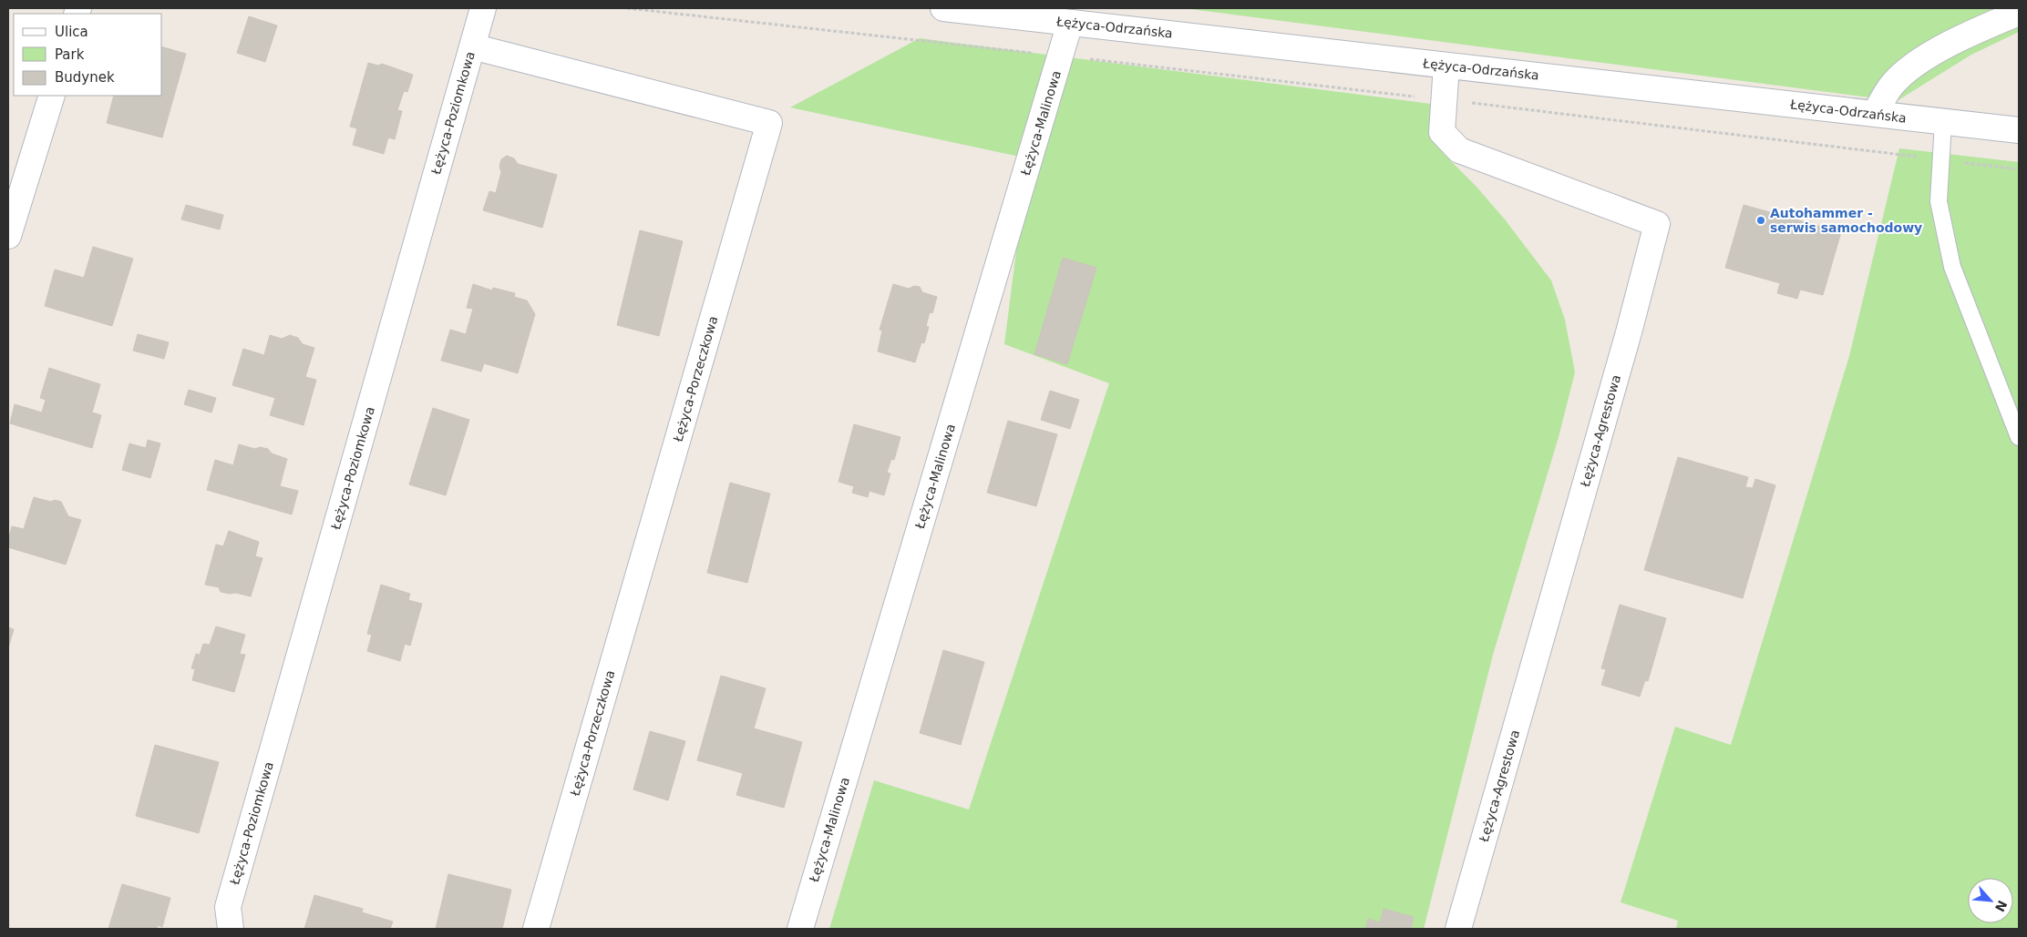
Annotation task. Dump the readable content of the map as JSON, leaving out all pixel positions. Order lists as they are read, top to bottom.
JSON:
{
  "streets": {
    "street": [
      "Łężyca-Odrzańska",
      "Łężyca-Poziomkowa",
      "Łężyca-Malinowa",
      "Łężyca-Porzeczkowa",
      "Łężyca-Agrestowa"
    ]
  },
  "crossings": [
    ["Łężyca-Odrzańska", "Łężyca-Malinowa"],
    ["Łężyca-Odrzańska", "Łężyca-Agrestowa"],
    ["Łężyca-Poziomkowa", "Łężyca-Porzeczkowa"]
  ],
  "places": ["Autohammer - serwis samochodowy"],
  "legend": ["Ulica", "Park", "Budynek"],
  "north": "bottom right"
}
